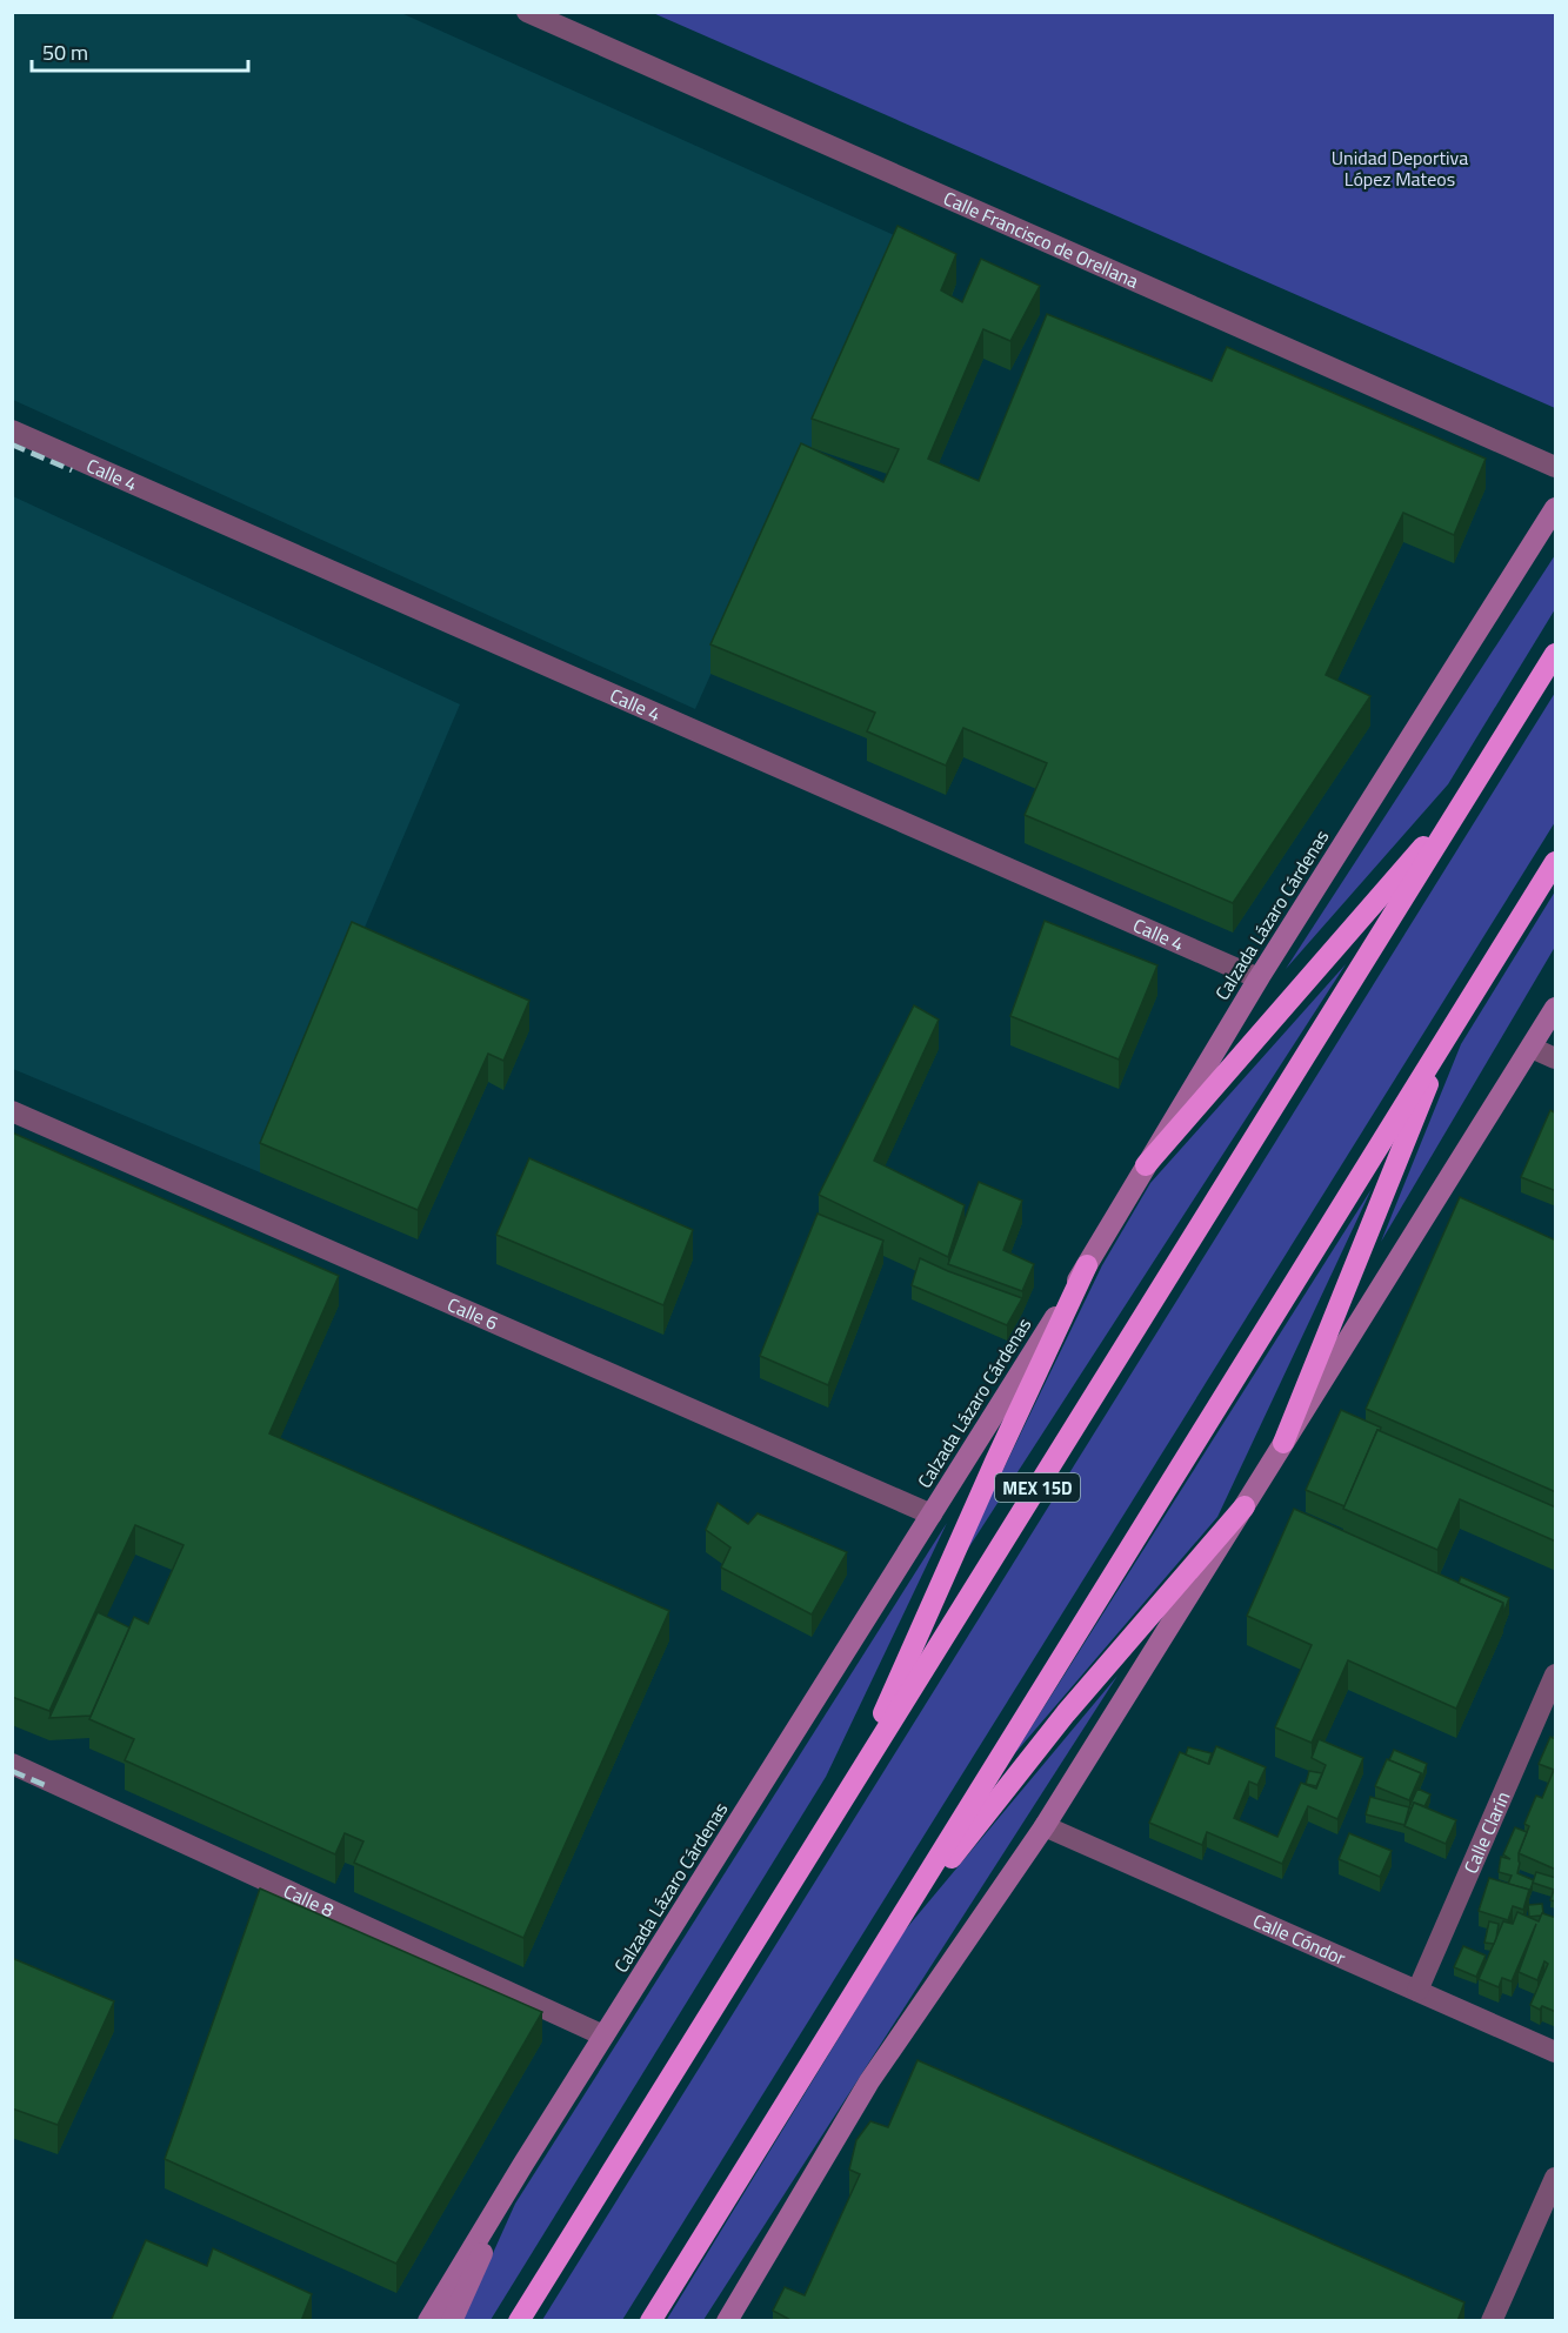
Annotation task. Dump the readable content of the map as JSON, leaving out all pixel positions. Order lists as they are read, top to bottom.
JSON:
{
  "streets": {
    "highway": ["MEX 15D"],
    "main road": ["Calzada Lázaro Cárdenas"],
    "street": [
      "Calle Francisco de Orellana",
      "Calle 4",
      "Calle 6",
      "Calle Clarín",
      "Calle 8",
      "Calle Cóndor"
    ]
  },
  "crossings": [
    ["Calle 4", "Calzada Lázaro Cárdenas"],
    ["Calzada Lázaro Cárdenas", "Calle 6"],
    ["Calzada Lázaro Cárdenas", "Calle 8"],
    ["Calle Clarín", "Calle Cóndor"]
  ],
  "parks": ["Unidad Deportiva López Mateos"],
  "scale_bar": "50 m"
}
